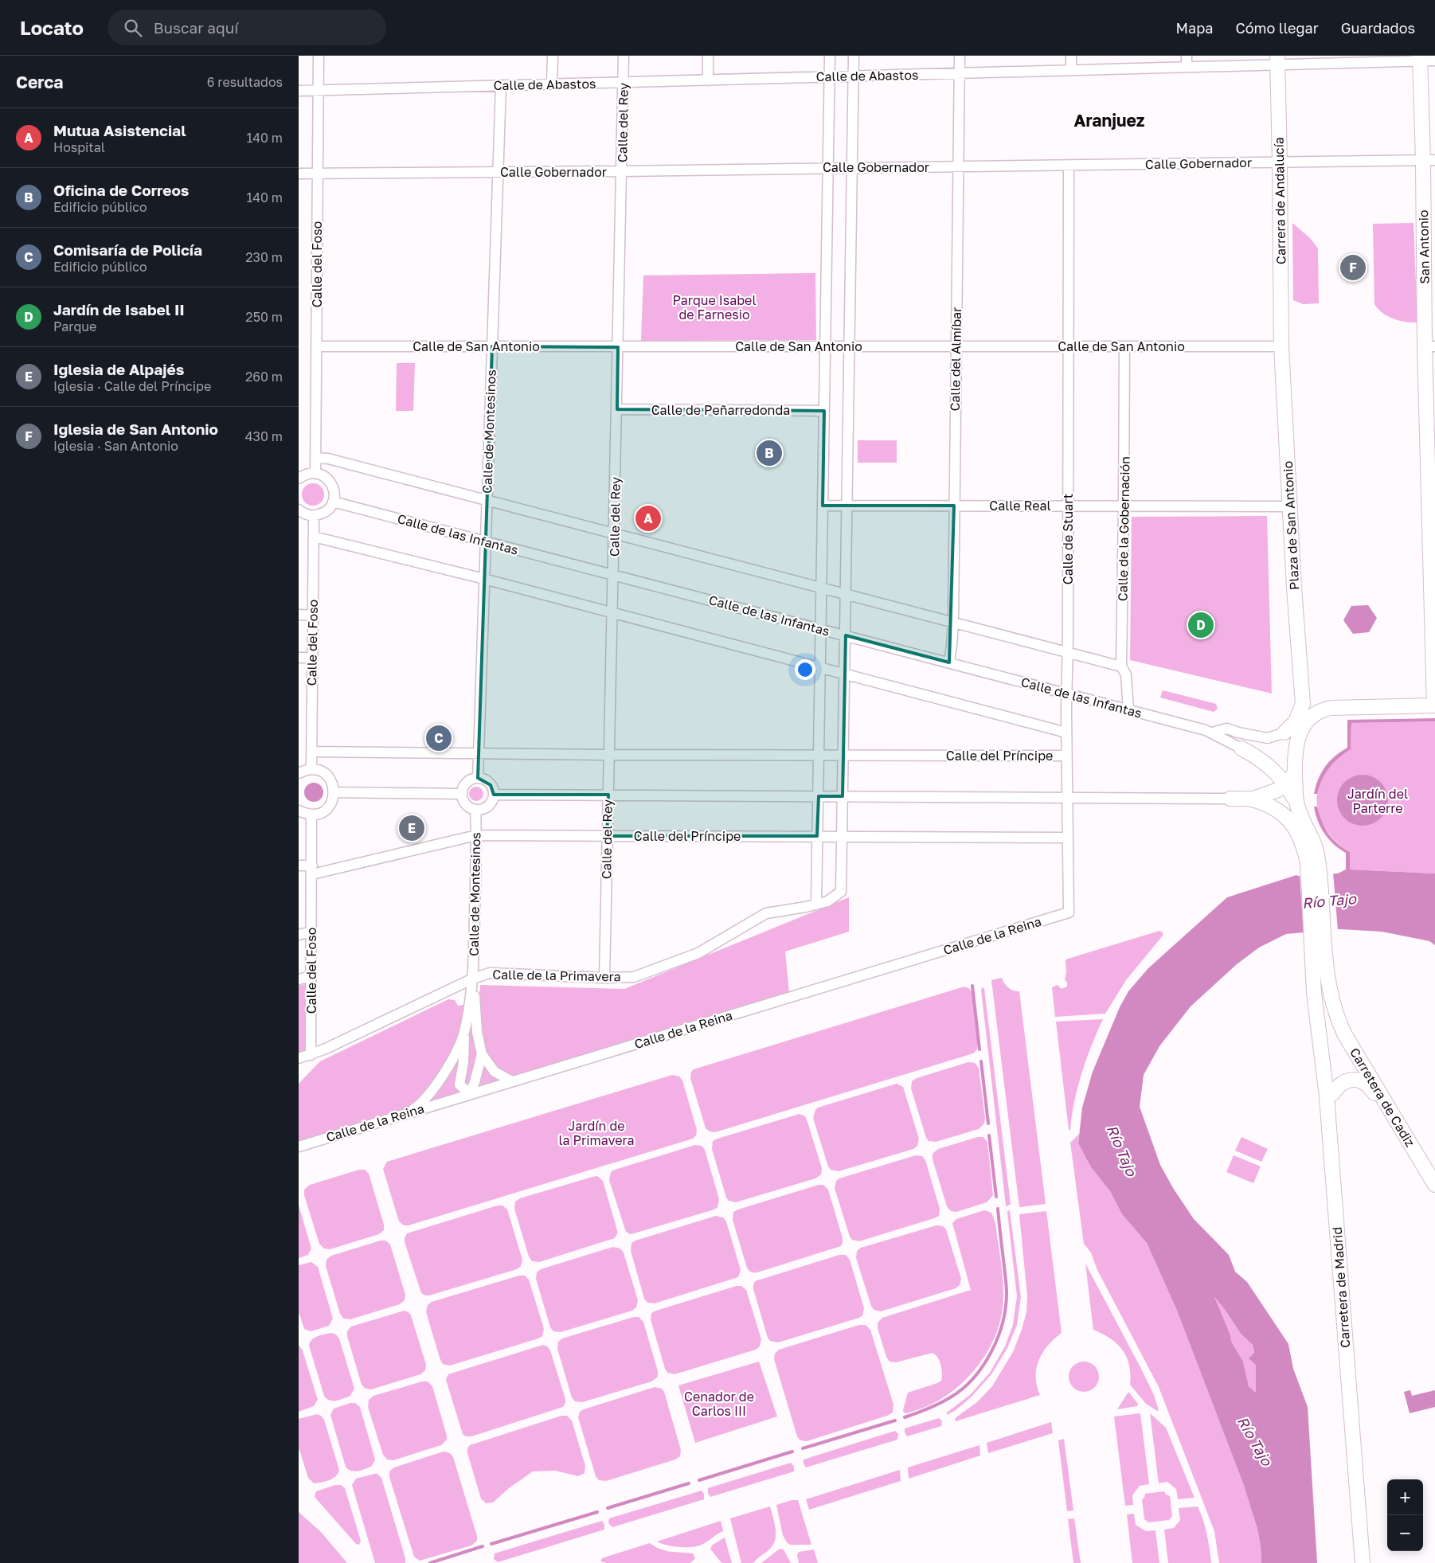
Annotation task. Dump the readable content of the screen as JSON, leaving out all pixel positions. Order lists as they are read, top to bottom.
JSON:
{
  "streets": {
    "main road": [
      "Carrera de Andalucía",
      "San Antonio",
      "Plaza de San Antonio",
      "Carretera de Cadiz",
      "Carretera de Madrid"
    ],
    "street": [
      "Calle de Abastos",
      "Calle del Rey",
      "Calle Gobernador",
      "Calle del Foso",
      "Calle de San Antonio",
      "Calle del Almíbar",
      "Calle de Peñarredonda",
      "Calle de Montesinos",
      "Calle Real",
      "Calle de la Gobernación",
      "Calle de las Infantas",
      "Calle de Stuart",
      "Calle del Príncipe",
      "Calle de la Reina",
      "Calle de la Primavera"
    ]
  },
  "crossings": [
    ["Calle de Abastos", "Calle del Rey"],
    ["Calle de Abastos", "Carrera de Andalucía"],
    ["Calle de Abastos", "San Antonio"],
    ["Calle de Abastos", "Calle del Foso"],
    ["Calle de Abastos", "Calle del Almíbar"],
    ["Calle de Abastos", "Calle de Montesinos"],
    ["Calle del Rey", "Calle Gobernador"],
    ["Calle del Rey", "Calle de San Antonio"],
    ["Calle del Rey", "Calle de Peñarredonda"],
    ["Calle del Rey", "Calle de las Infantas"],
    ["Calle del Rey", "Calle del Príncipe"],
    ["Calle del Rey", "Calle de la Primavera"],
    ["Calle Gobernador", "Carrera de Andalucía"],
    ["Calle Gobernador", "San Antonio"],
    ["Calle Gobernador", "Calle del Foso"],
    ["Calle Gobernador", "Calle del Almíbar"],
    ["Calle Gobernador", "Calle de Montesinos"],
    ["Calle Gobernador", "Calle de Stuart"],
    ["Carrera de Andalucía", "Calle de San Antonio"],
    ["Carrera de Andalucía", "Plaza de San Antonio"],
    ["Calle del Foso", "Calle de San Antonio"],
    ["Calle del Foso", "Calle del Príncipe"],
    ["Calle del Foso", "Calle de la Primavera"],
    ["Calle de San Antonio", "Calle del Almíbar"],
    ["Calle de San Antonio", "Calle de Montesinos"],
    ["Calle de San Antonio", "Plaza de San Antonio"],
    ["Calle de San Antonio", "Calle de la Gobernación"],
    ["Calle de San Antonio", "Calle de Stuart"],
    ["Calle del Almíbar", "Calle Real"],
    ["Calle del Almíbar", "Calle de las Infantas"],
    ["Calle de Montesinos", "Calle de las Infantas"],
    ["Calle de Montesinos", "Calle del Príncipe"],
    ["Calle de Montesinos", "Calle de la Reina"],
    ["Calle de Montesinos", "Calle de la Primavera"],
    ["Calle Real", "Plaza de San Antonio"],
    ["Calle Real", "Calle de la Gobernación"],
    ["Calle Real", "Calle de Stuart"],
    ["Calle de la Gobernación", "Calle de las Infantas"],
    ["Calle de las Infantas", "Calle de Stuart"],
    ["Calle de Stuart", "Calle del Príncipe"],
    ["Calle de Stuart", "Calle de la Reina"],
    ["Calle del Príncipe", "Calle de la Primavera"],
    ["Carretera de Cadiz", "Carretera de Madrid"]
  ],
  "districts": ["Aranjuez"],
  "water": ["Río Tajo"],
  "parks": [
    "Parque Isabel de Farnesio",
    "Jardín del Parterre",
    "Jardín de la Primavera",
    "Cenador de Carlos III"
  ],
  "page": {
    "header": "Locato",
    "search": "Buscar aquí",
    "nav": ["Mapa", "Cómo llegar", "Guardados"],
    "heading": ["Cerca", "6 resultados"],
    "list": [
      {
        "mark": "A",
        "name": "Mutua Asistencial",
        "note": "Hospital",
        "value": "140 m"
      },
      {
        "mark": "B",
        "name": "Oficina de Correos",
        "note": "Edificio público",
        "value": "140 m"
      },
      {
        "mark": "C",
        "name": "Comisaría de Policía",
        "note": "Edificio público",
        "value": "230 m"
      },
      {
        "mark": "D",
        "name": "Jardín de Isabel II",
        "note": "Parque",
        "value": "250 m"
      },
      {
        "mark": "E",
        "name": "Iglesia de Alpajés",
        "note": "Iglesia · Calle del Príncipe",
        "value": "260 m"
      },
      {
        "mark": "F",
        "name": "Iglesia de San Antonio",
        "note": "Iglesia · San Antonio",
        "value": "430 m"
      }
    ],
    "pins": [
      "F",
      "B",
      "A",
      "D",
      "C",
      "E"
    ],
    "map_buttons": ["+", "−"]
  }
}
